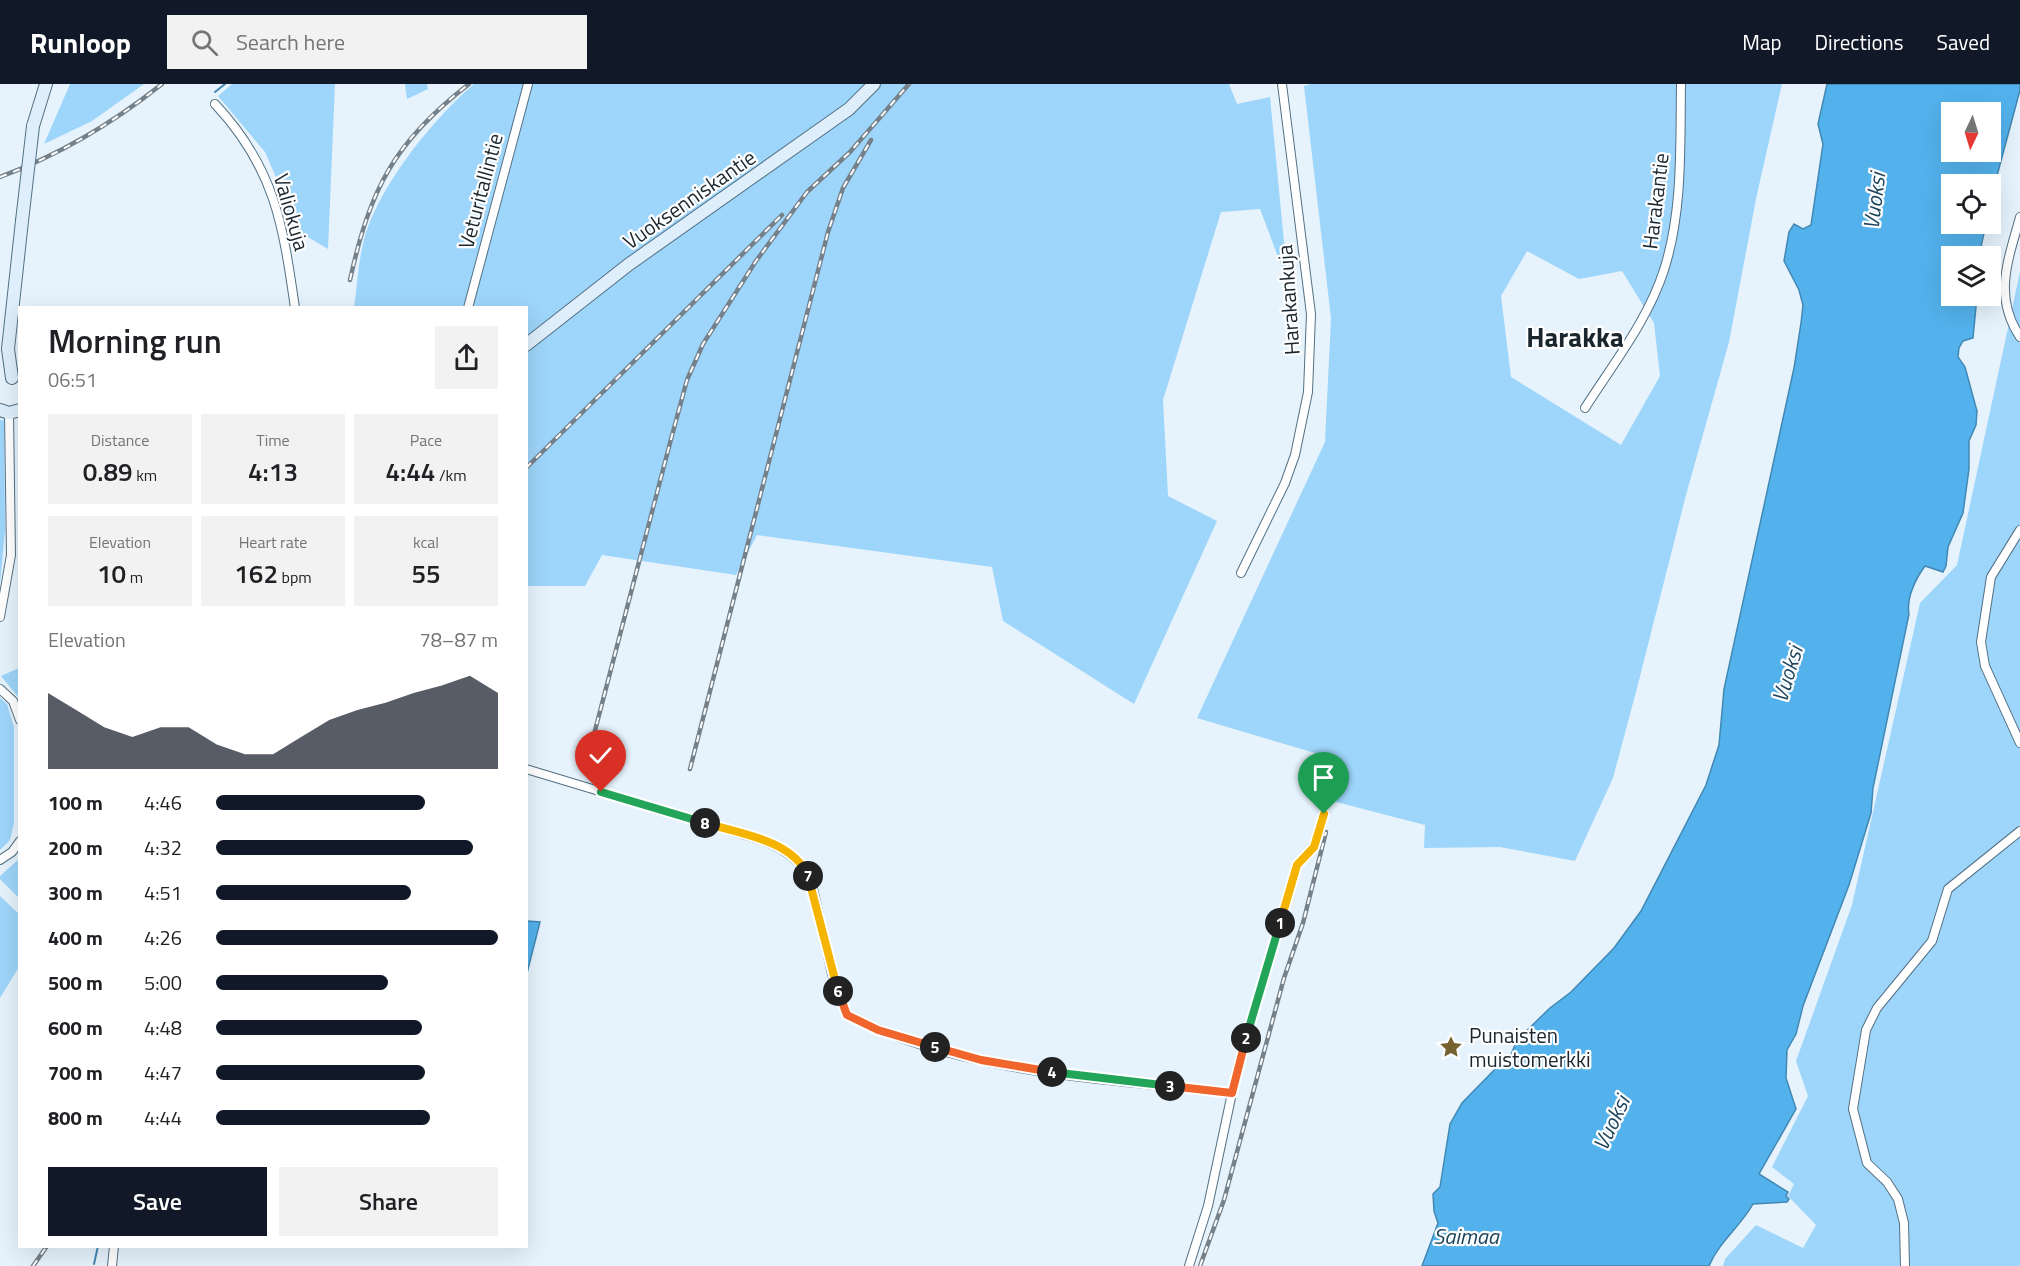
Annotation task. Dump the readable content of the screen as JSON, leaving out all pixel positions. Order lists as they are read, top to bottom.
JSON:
{
  "streets": {
    "street": [
      "Veturitallintie",
      "Vuoksenniskantie",
      "Harakantie",
      "Valiokuja",
      "Harakankuja"
    ]
  },
  "districts": ["Harakka"],
  "water": ["Vuoksi", "Saimaa"],
  "places": {
    "place": ["Punaisten muistomerkki"]
  },
  "north": "bottom",
  "page": {
    "header": "Runloop",
    "search": "Search here",
    "nav": ["Map", "Directions", "Saved"],
    "heading": ["Morning run", "06:51"],
    "stats": [
      ["Distance", "0.89 km"],
      ["Time", "4:13"],
      ["Pace", "4:44 /km"],
      ["Elevation", "10 m"],
      ["Heart rate", "162 bpm"],
      ["kcal", "55"]
    ],
    "chart": ["Elevation", "78–87 m"],
    "list": [
      {
        "name": "100 m",
        "note": "4:46"
      },
      {
        "name": "200 m",
        "note": "4:32"
      },
      {
        "name": "300 m",
        "note": "4:51"
      },
      {
        "name": "400 m",
        "note": "4:26"
      },
      {
        "name": "500 m",
        "note": "5:00"
      },
      {
        "name": "600 m",
        "note": "4:48"
      },
      {
        "name": "700 m",
        "note": "4:47"
      },
      {
        "name": "800 m",
        "note": "4:44"
      }
    ],
    "pins": [
      "8",
      "7",
      "1",
      "6",
      "2",
      "5",
      "4",
      "3"
    ],
    "buttons": ["Save", "Share"]
  }
}
